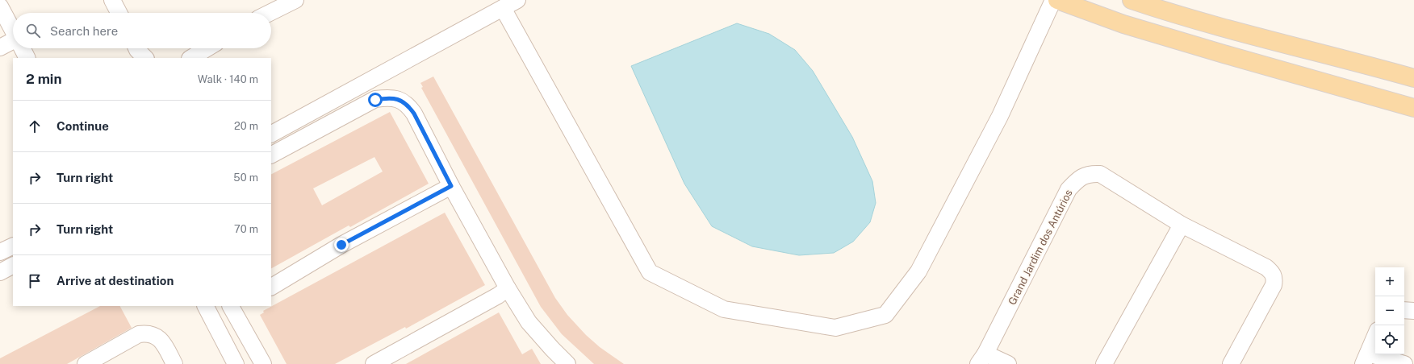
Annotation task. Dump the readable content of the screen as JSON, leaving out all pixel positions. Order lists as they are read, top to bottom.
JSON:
{
  "streets": {
    "street": ["Grand Jardim dos Antúrios"]
  },
  "page": {
    "search": "Search here",
    "heading": ["2 min", "Walk · 140 m"],
    "list": [
      ["Continue", "20 m"],
      ["Turn right", "50 m"],
      ["Turn right", "70 m"],
      "Arrive at destination"
    ],
    "map_buttons": ["+", "−"]
  }
}
